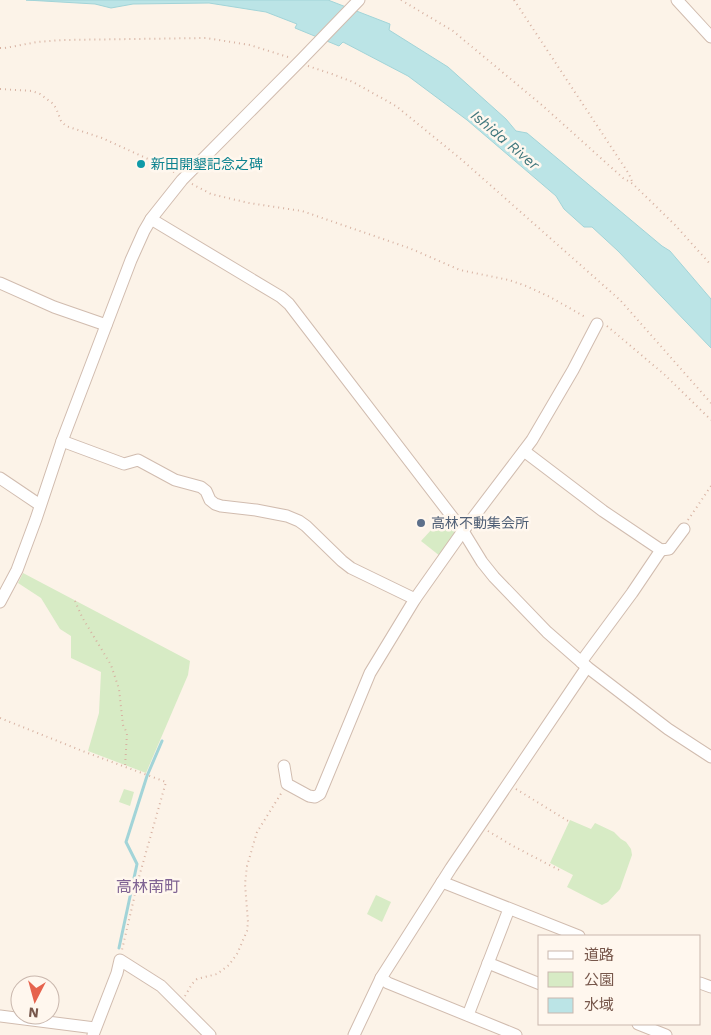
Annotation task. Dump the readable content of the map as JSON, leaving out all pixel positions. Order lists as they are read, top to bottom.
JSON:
{
  "districts": ["高林南町"],
  "water": ["Ishida River"],
  "places": ["新田開墾記念之碑", "高林不動集会所"],
  "legend": ["道路", "公園", "水域"],
  "north": "bottom"
}
